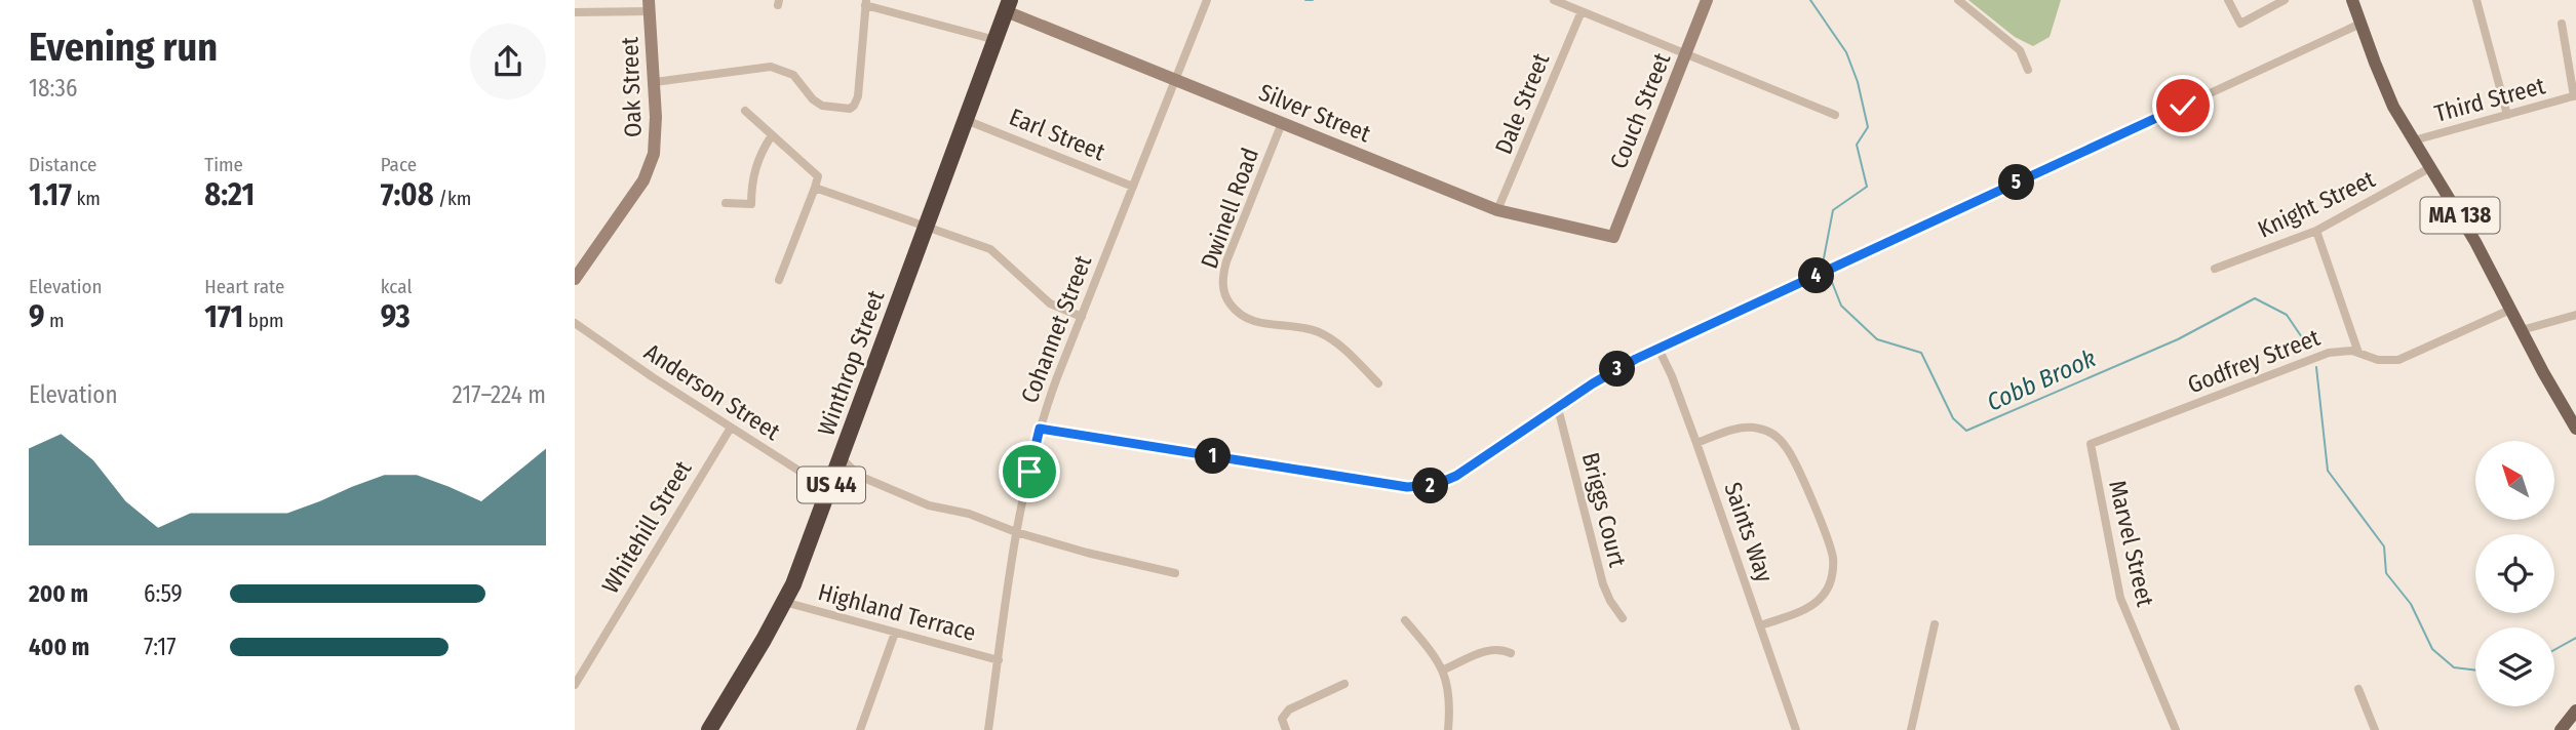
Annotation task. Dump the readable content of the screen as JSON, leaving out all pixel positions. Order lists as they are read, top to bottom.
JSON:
{
  "streets": {
    "highway": ["Winthrop Street", "US 44"],
    "main road": ["MA 138"],
    "street": [
      "Oak Street",
      "Third Street",
      "Dale Street",
      "Couch Street",
      "Silver Street",
      "Earl Street",
      "Knight Street",
      "Dwinell Road",
      "Cohannet Street",
      "Godfrey Street",
      "Anderson Street",
      "Briggs Court",
      "Whitehill Street",
      "Saints Way",
      "Marvel Street",
      "Highland Terrace"
    ]
  },
  "crossings": [
    ["Third Street", "MA 138"],
    ["Dale Street", "Silver Street"],
    ["Couch Street", "Silver Street"],
    ["Silver Street", "Dwinell Road"],
    ["Silver Street", "Cohannet Street"],
    ["Silver Street", "Winthrop Street"],
    ["Earl Street", "Cohannet Street"],
    ["Earl Street", "Winthrop Street"],
    ["Knight Street", "MA 138"],
    ["MA 138", "Godfrey Street"],
    ["Cohannet Street", "Highland Terrace"],
    ["Godfrey Street", "Marvel Street"],
    ["Winthrop Street", "Anderson Street"],
    ["Winthrop Street", "Highland Terrace"],
    ["Anderson Street", "Whitehill Street"]
  ],
  "water": ["Cobb Brook"],
  "north": "top left",
  "page": {
    "heading": ["Evening run", "18:36"],
    "stats": [
      ["Distance", "1.17 km"],
      ["Time", "8:21"],
      ["Pace", "7:08 /km"],
      ["Elevation", "9 m"],
      ["Heart rate", "171 bpm"],
      ["kcal", "93"]
    ],
    "pins": [
      "5",
      "4",
      "3",
      "1",
      "2"
    ],
    "chart": ["Elevation", "217–224 m"],
    "list": [
      {
        "name": "200 m",
        "note": "6:59"
      },
      {
        "name": "400 m",
        "note": "7:17"
      }
    ]
  }
}
